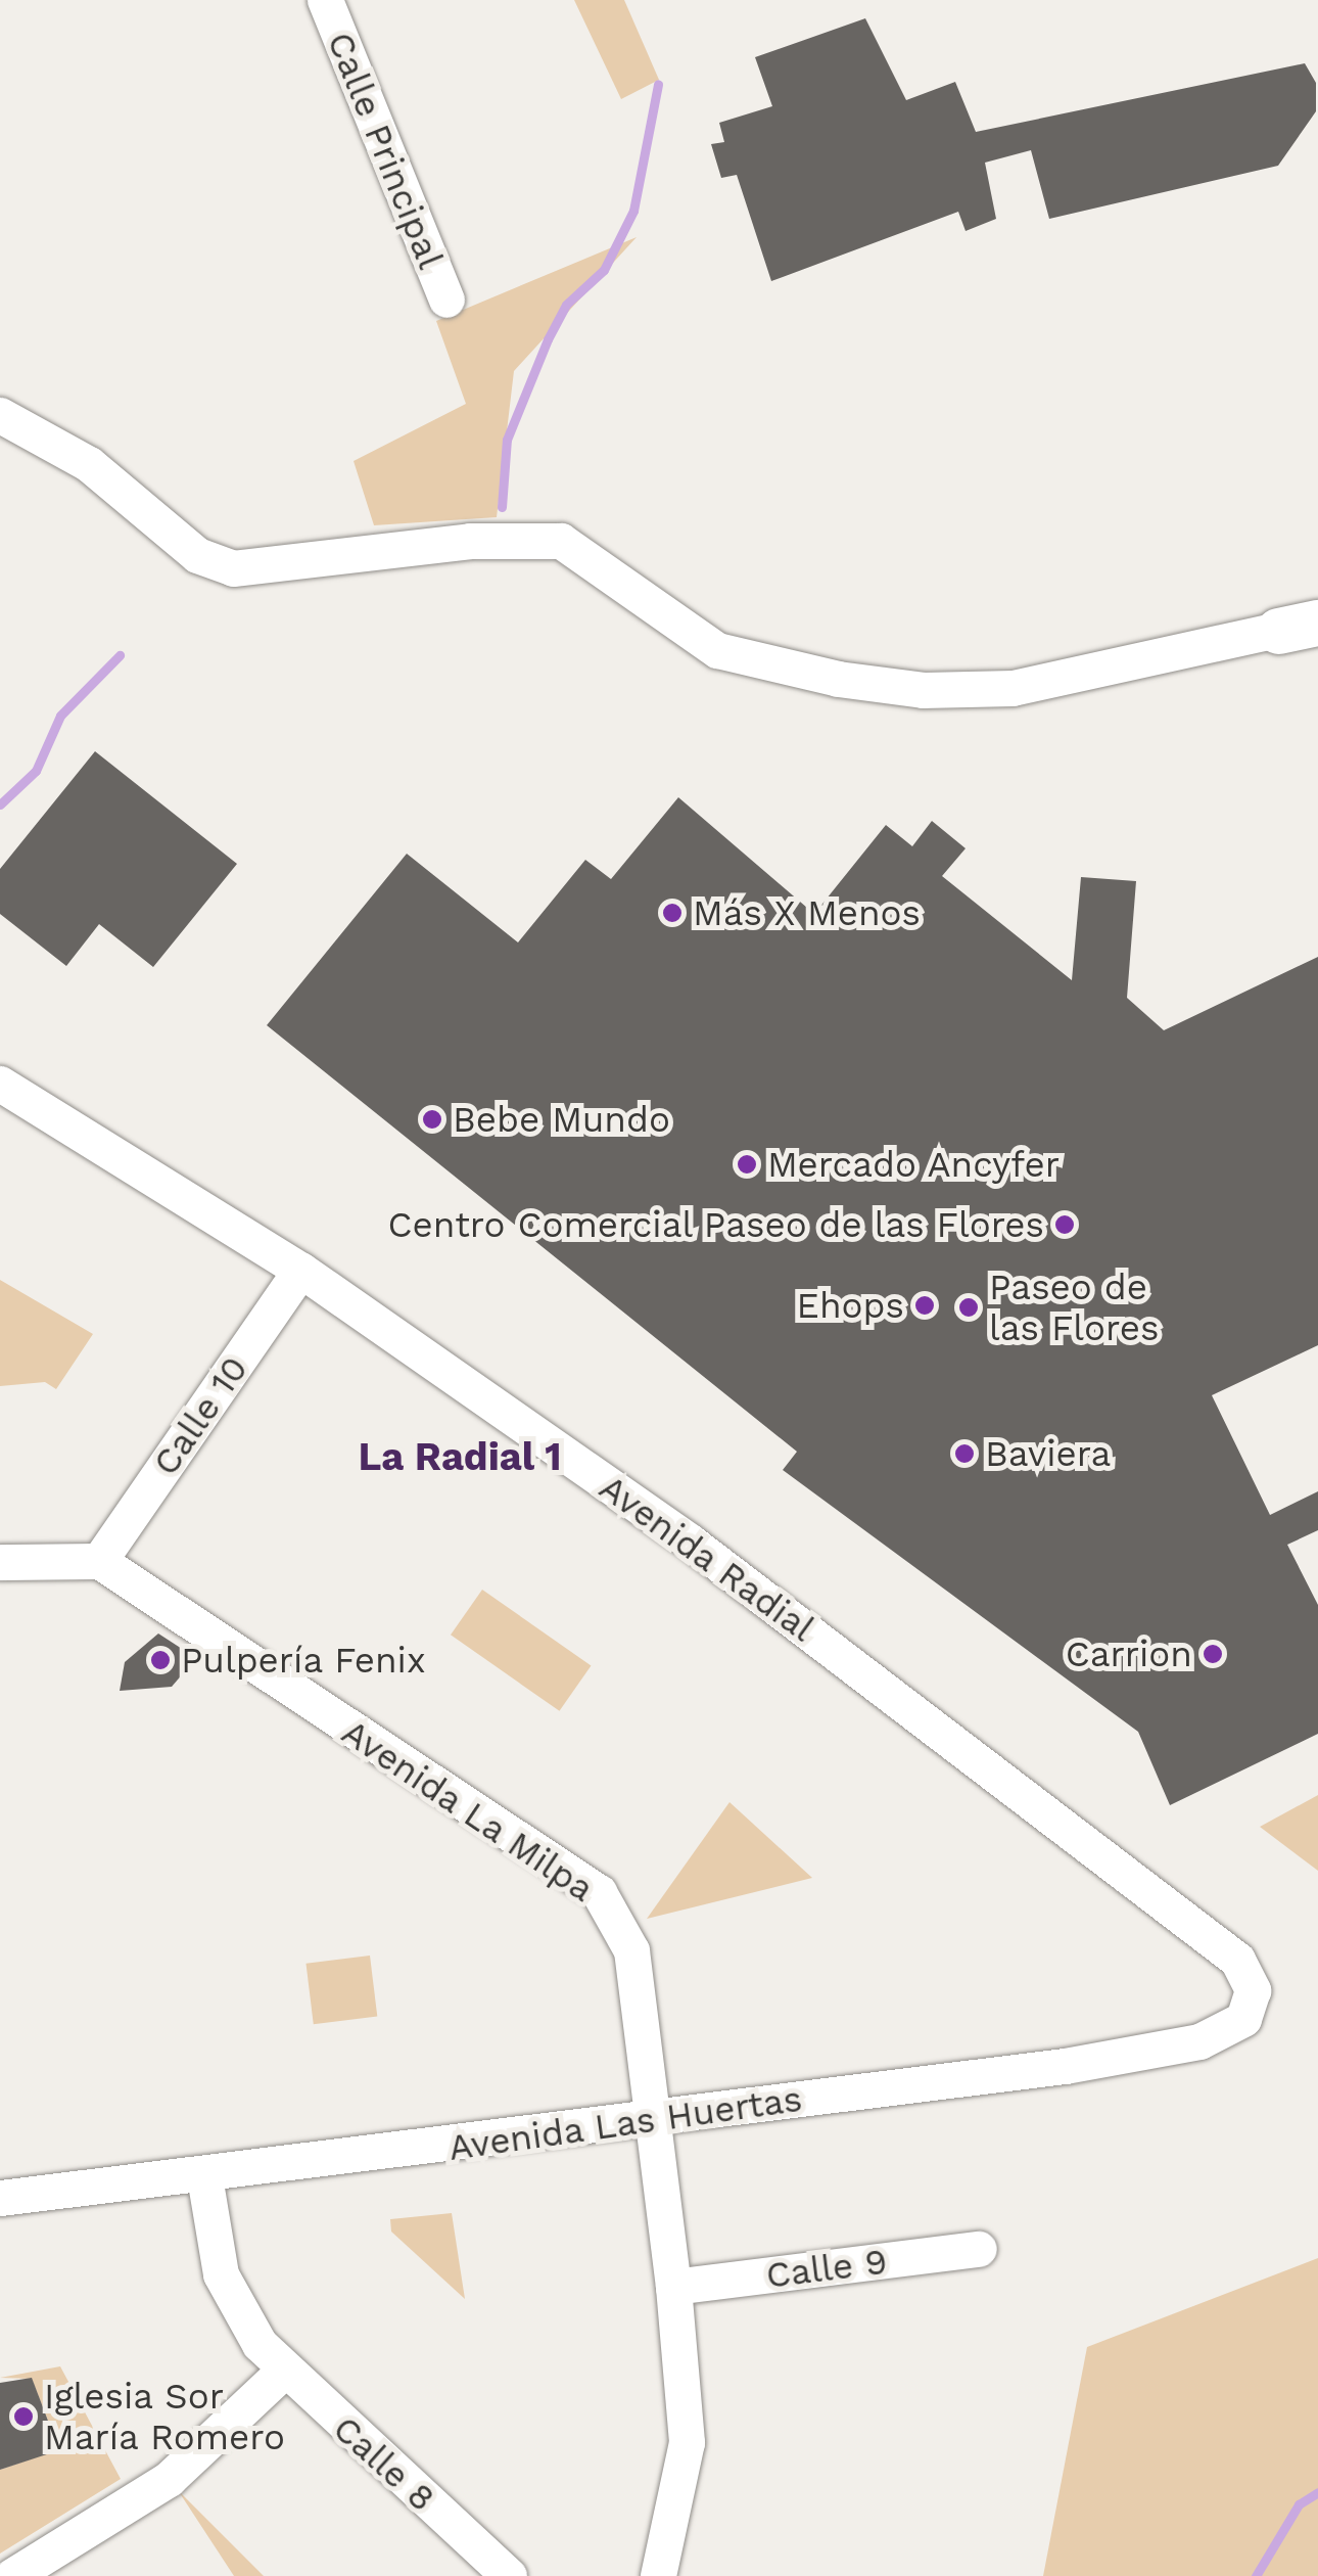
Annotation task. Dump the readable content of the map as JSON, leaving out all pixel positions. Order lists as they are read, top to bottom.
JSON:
{
  "streets": {
    "street": [
      "Calle Principal",
      "Calle 10",
      "Avenida Radial",
      "Avenida La Milpa",
      "Avenida Las Huertas",
      "Calle 9",
      "Calle 8"
    ]
  },
  "crossings": [
    ["Calle 10", "Avenida Radial"],
    ["Calle 10", "Avenida La Milpa"],
    ["Avenida Radial", "Avenida Las Huertas"],
    ["Avenida La Milpa", "Avenida Las Huertas"],
    ["Avenida La Milpa", "Calle 9"],
    ["Avenida Las Huertas", "Calle 8"]
  ],
  "districts": ["La Radial 1"],
  "places": [
    "Más X Menos",
    "Bebe Mundo",
    "Mercado Ancyfer",
    "Centro Comercial Paseo de las Flores",
    "Ehops",
    "Paseo de las Flores",
    "Baviera",
    "Carrion",
    "Pulpería Fenix",
    "Iglesia Sor María Romero"
  ]
}
